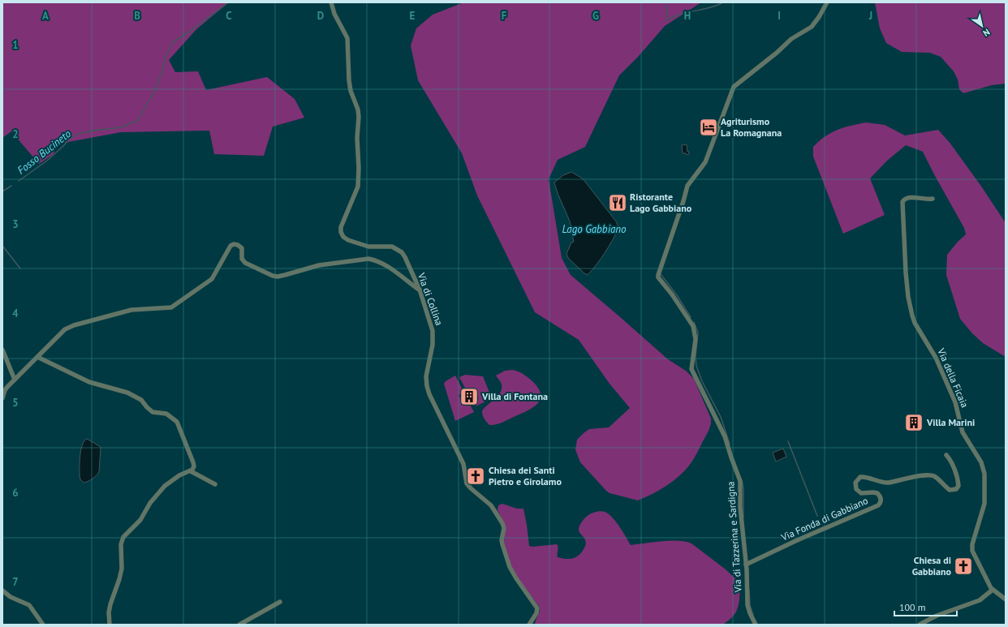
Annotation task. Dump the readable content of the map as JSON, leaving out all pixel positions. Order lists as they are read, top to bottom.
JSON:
{
  "streets": {
    "street": [
      "Via di Collina",
      "Via della Ficaia",
      "Via Fonda di Gabbiano",
      "Via di Tazzerina e Sardigna"
    ]
  },
  "crossings": [
    ["Via Fonda di Gabbiano", "Via di Tazzerina e Sardigna"]
  ],
  "water": ["Fosso Bucineto", "Lago Gabbiano"],
  "places": {
    "hotel": ["Agriturismo La Romagnana"],
    "restaurant": ["Ristorante Lago Gabbiano"],
    "building": ["Villa di Fontana", "Villa Marini"],
    "church": ["Chiesa dei Santi Pietro e Girolamo", "Chiesa di Gabbiano"]
  },
  "scale_bar": "100 m",
  "north": "bottom right",
  "grid": {
    "columns": [
      "A",
      "B",
      "C",
      "D",
      "E",
      "F",
      "G",
      "H",
      "I",
      "J"
    ],
    "rows": [
      "1",
      "2",
      "3",
      "4",
      "5",
      "6",
      "7"
    ]
  }
}
